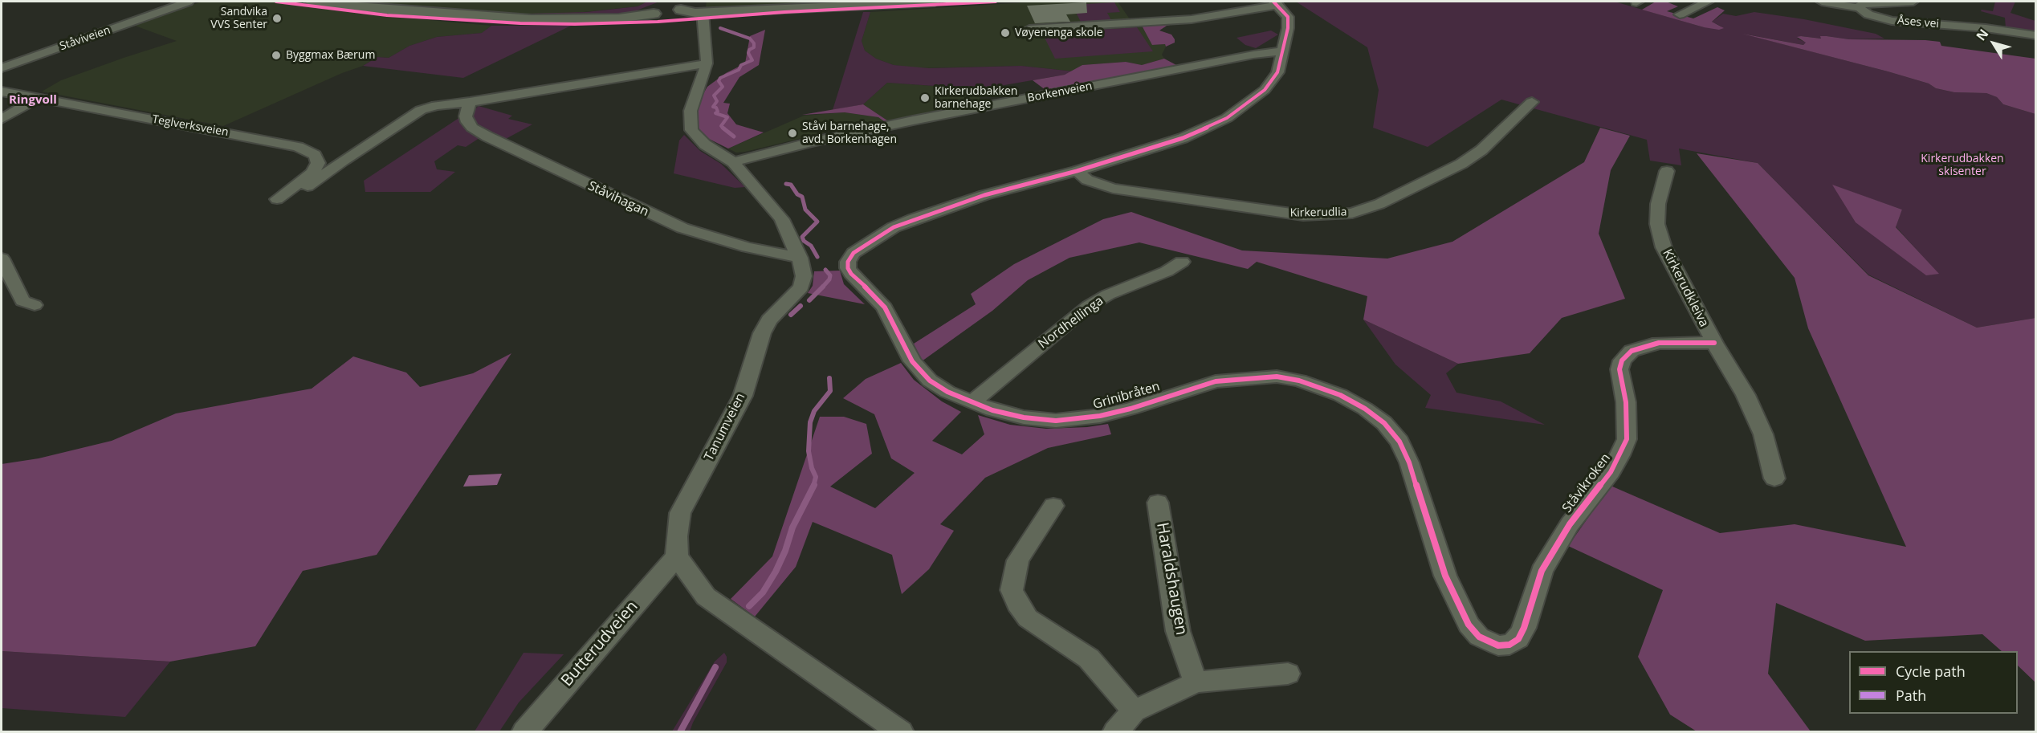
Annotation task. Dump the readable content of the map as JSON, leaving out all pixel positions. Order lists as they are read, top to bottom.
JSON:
{
  "streets": {
    "street": [
      "Åses vei",
      "Ståviveien",
      "Borkenveien",
      "Teglverksveien",
      "Ståvihagan",
      "Kirkerudlia",
      "Kirkerudkleiva",
      "Nordhellinga",
      "Grinibråten",
      "Tanumveien",
      "Ståvikroken",
      "Haraldshaugen",
      "Butterudveien"
    ]
  },
  "crossings": [
    ["Borkenveien", "Grinibråten"],
    ["Borkenveien", "Tanumveien"],
    ["Ståvihagan", "Tanumveien"],
    ["Kirkerudlia", "Grinibråten"],
    ["Kirkerudkleiva", "Ståvikroken"],
    ["Nordhellinga", "Grinibråten"],
    ["Grinibråten", "Ståvikroken"],
    ["Tanumveien", "Butterudveien"]
  ],
  "districts": ["Ringvoll"],
  "parks": ["Kirkerudbakken skisenter"],
  "places": [
    "Sandvika VVS Senter",
    "Vøyenenga skole",
    "Byggmax Bærum",
    "Kirkerudbakken barnehage",
    "Ståvi barnehage, avd. Borkenhagen"
  ],
  "legend": ["Cycle path", "Path"],
  "north": "top left"
}
